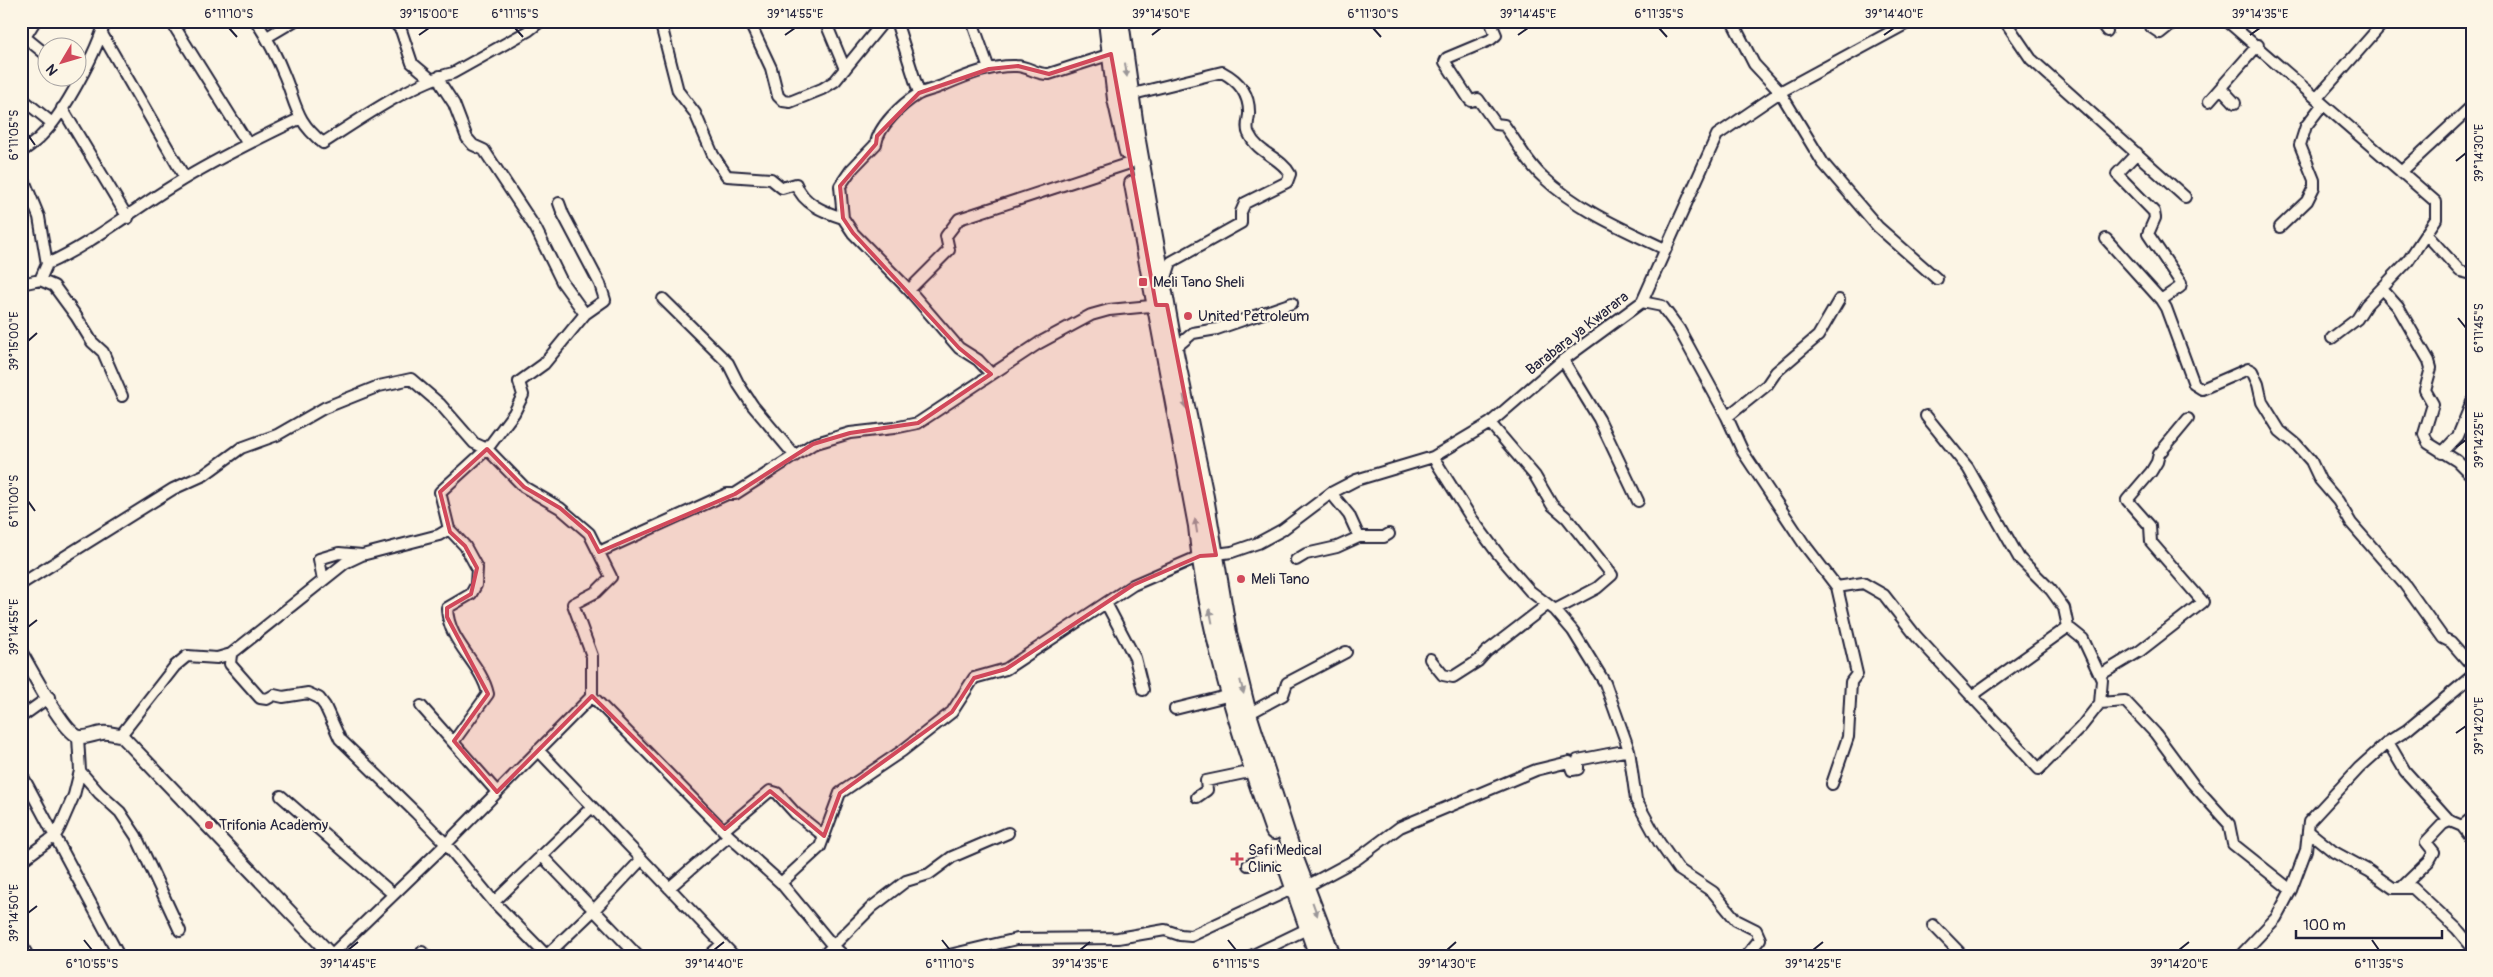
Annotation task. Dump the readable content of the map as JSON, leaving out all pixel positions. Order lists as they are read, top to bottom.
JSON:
{
  "streets": {
    "street": ["Barabara ya Kwarara"]
  },
  "places": {
    "transit": ["Meli Tano Sheli"],
    "other": ["United Petroleum", "Meli Tano", "Trifonia Academy"],
    "health": ["Safi Medical Clinic"]
  },
  "scale_bar": "100 m",
  "north": "bottom left",
  "coordinates": [
    "6°11'10\"S",
    "39°15'00\"E",
    "6°11'15\"S",
    "39°14'55\"E",
    "39°14'50\"E",
    "6°11'30\"S",
    "39°14'45\"E",
    "6°11'35\"S",
    "39°14'40\"E",
    "39°14'35\"E",
    "6°11'05\"S",
    "39°14'30\"E",
    "6°11'45\"S",
    "39°14'25\"E",
    "6°11'00\"S",
    "39°14'20\"E",
    "6°10'55\"S"
  ]
}
